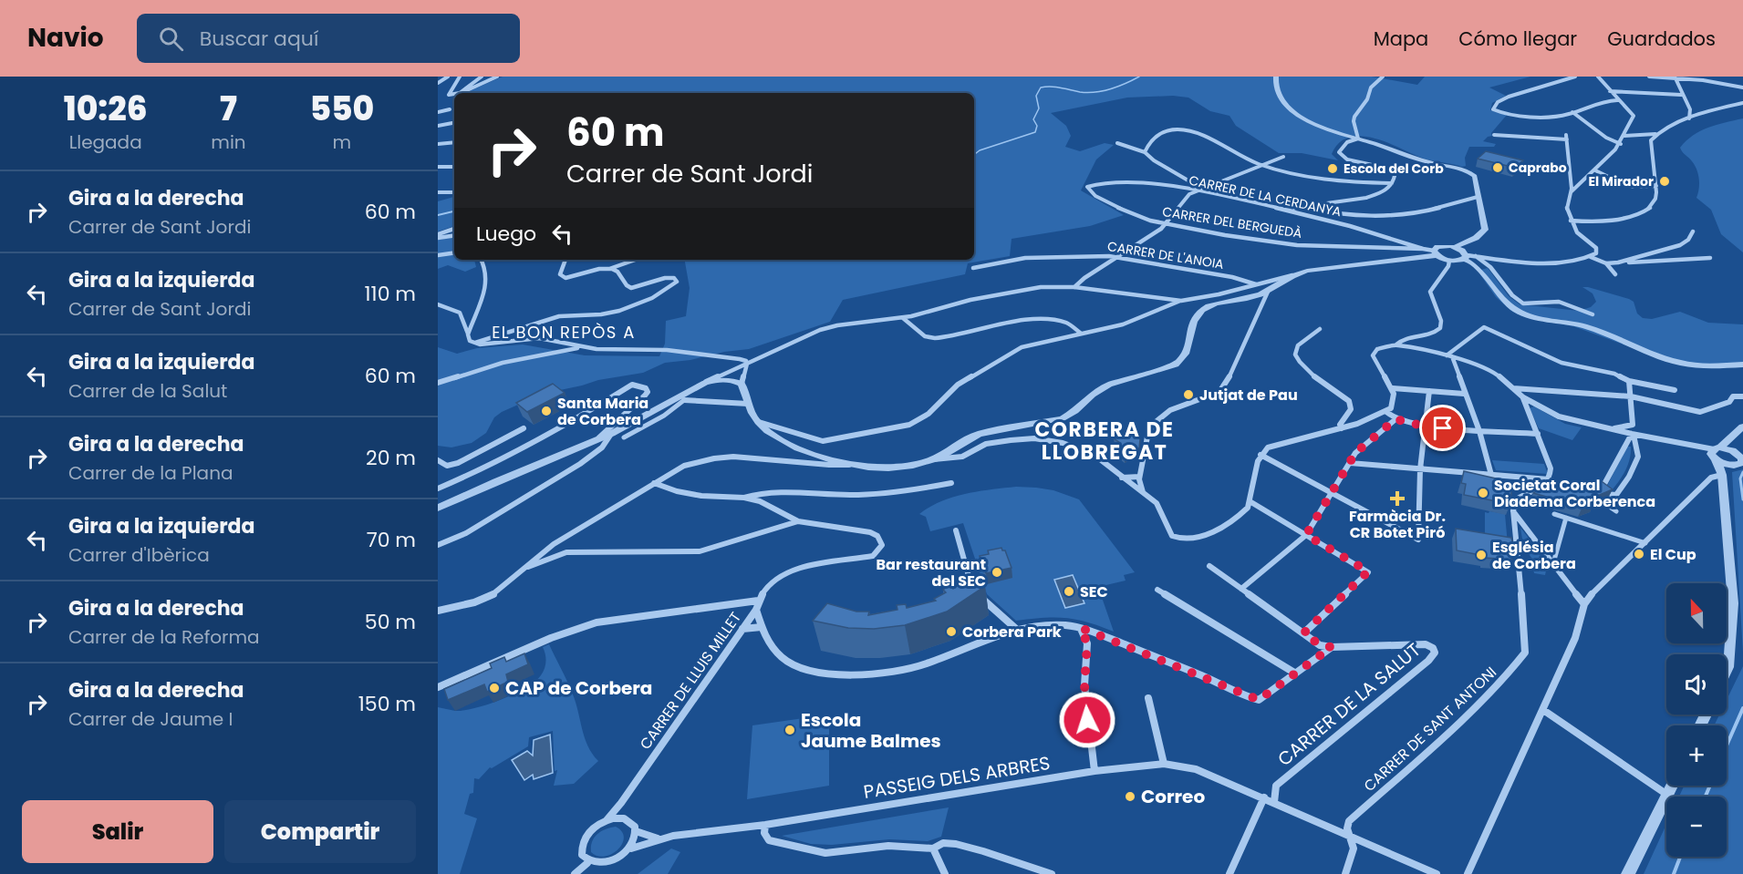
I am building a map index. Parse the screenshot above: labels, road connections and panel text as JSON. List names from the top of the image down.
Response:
{
  "streets": {
    "street": [
      "CARRER DE LA CERDANYA",
      "CARRER DEL BERGUEDÀ",
      "CARRER DE L'ANOIA",
      "CARRER DE LLUIS MILLET",
      "CARRER DE LA SALUT",
      "CARRER DE SANT ANTONI",
      "PASSEIG DELS ARBRES"
    ]
  },
  "crossings": [
    ["CARRER DE LA CERDANYA", "CARRER DEL BERGUEDÀ"],
    ["CARRER DE LLUIS MILLET", "PASSEIG DELS ARBRES"],
    ["CARRER DE LA SALUT", "PASSEIG DELS ARBRES"],
    ["CARRER DE SANT ANTONI", "PASSEIG DELS ARBRES"]
  ],
  "districts": ["EL BON REPÒS A", "CORBERA DE LLOBREGAT"],
  "places": {
    "other": [
      "Caprabo",
      "Escola del Corb",
      "El Mirador",
      "Jutjat de Pau",
      "Santa Maria de Corbera",
      "Societat Coral Diadema Corberenca",
      "El Cup",
      "Església de Corbera",
      "Bar restaurant del SEC",
      "SEC",
      "Corbera Park",
      "CAP de Corbera",
      "Escola Jaume Balmes",
      "Correo"
    ],
    "health": ["Farmàcia Dr. CR Botet Piró"]
  },
  "north": "top",
  "page": {
    "header": "Navio",
    "search": "Buscar aquí",
    "nav": ["Mapa", "Cómo llegar", "Guardados"],
    "eta": [
      "10:26",
      "Llegada",
      "7",
      "min",
      "550",
      "m"
    ],
    "turn": ["60 m", "Carrer de Sant Jordi"],
    "list": [
      {
        "name": "Gira a la derecha",
        "note": "Carrer de Sant Jordi",
        "value": "60 m"
      },
      {
        "name": "Gira a la izquierda",
        "note": "Carrer de Sant Jordi",
        "value": "110 m"
      },
      {
        "name": "Gira a la izquierda",
        "note": "Carrer de la Salut",
        "value": "60 m"
      },
      {
        "name": "Gira a la derecha",
        "note": "Carrer de la Plana",
        "value": "20 m"
      },
      {
        "name": "Gira a la izquierda",
        "note": "Carrer d'Ibèrica",
        "value": "70 m"
      },
      {
        "name": "Gira a la derecha",
        "note": "Carrer de la Reforma",
        "value": "50 m"
      },
      {
        "name": "Gira a la derecha",
        "note": "Carrer de Jaume I",
        "value": "150 m"
      }
    ],
    "then": "Luego",
    "map_buttons": ["+", "−"],
    "buttons": ["Salir", "Compartir"]
  }
}
